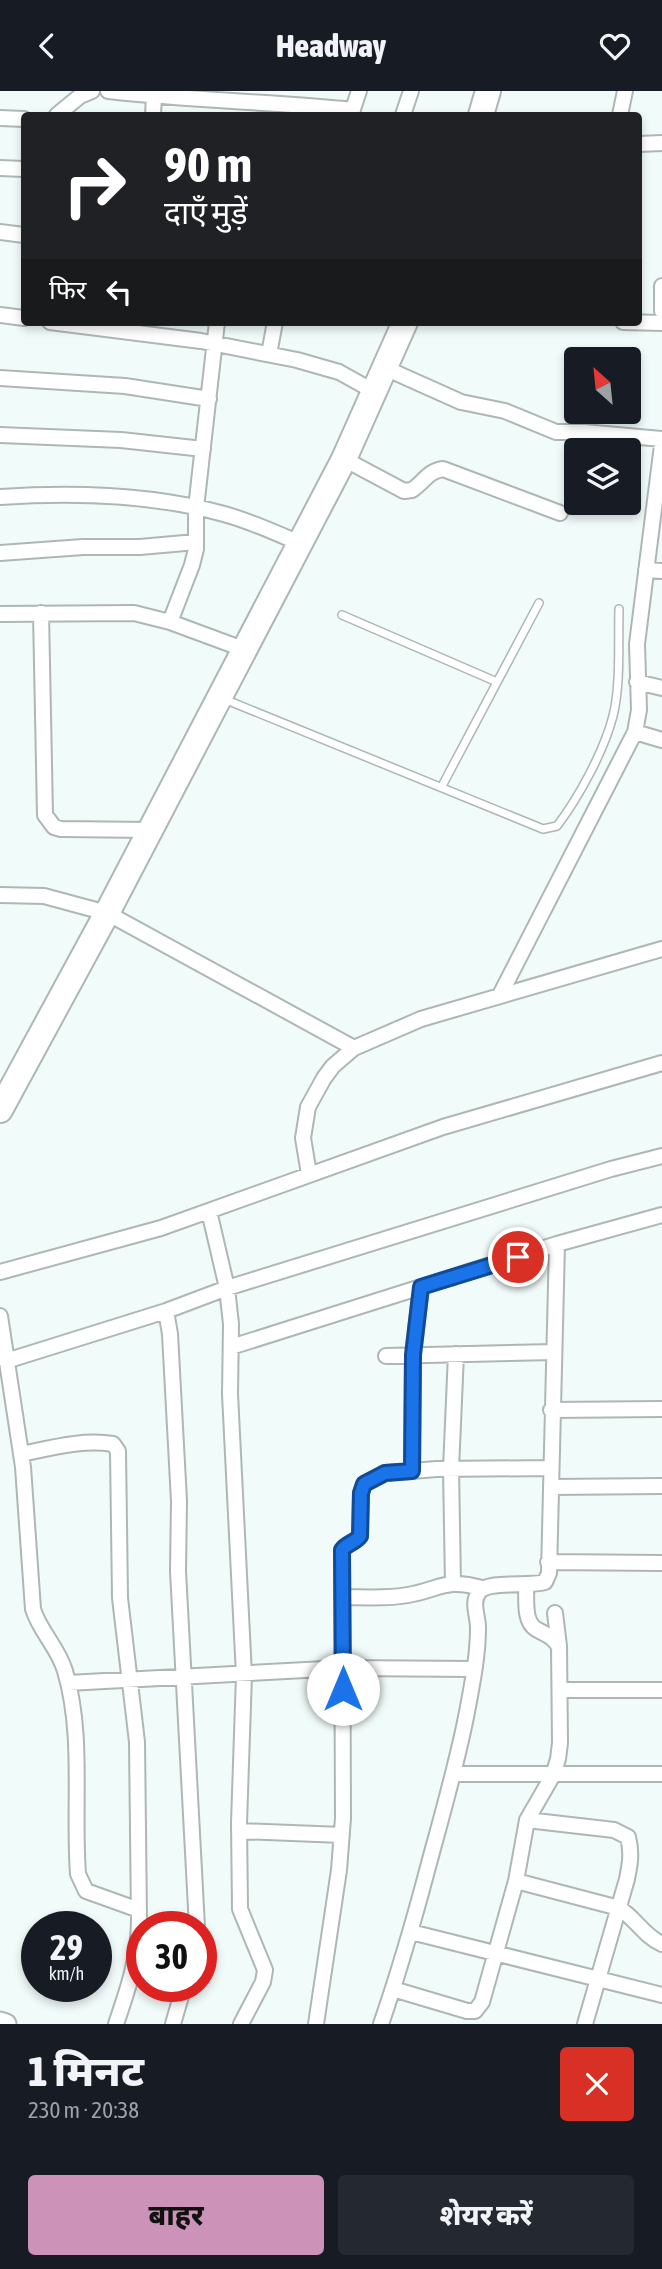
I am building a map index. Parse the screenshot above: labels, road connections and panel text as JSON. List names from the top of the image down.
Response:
{
  "north": "top left",
  "page": {
    "header": "Headway",
    "turn": ["90 m", "दाएँ मुड़ें"],
    "then": "फिर",
    "speed": "29 km/h",
    "limit": "30",
    "heading": ["1 मिनट", "230 m · 20:38"],
    "buttons": ["बाहर", "शेयर करें"]
  }
}
